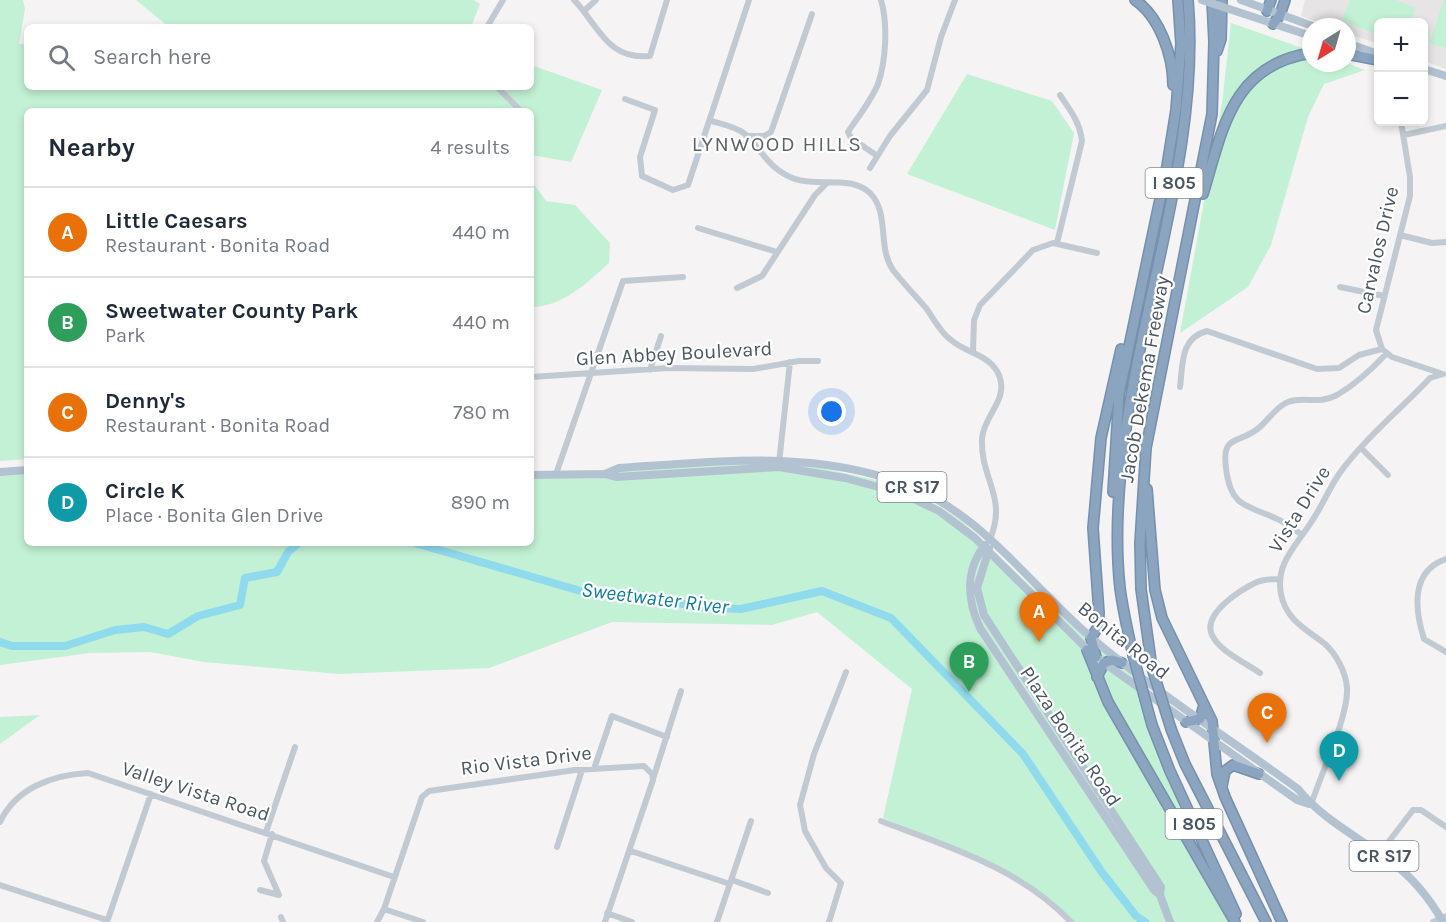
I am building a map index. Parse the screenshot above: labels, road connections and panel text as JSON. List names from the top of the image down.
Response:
{
  "streets": {
    "highway": ["I 805", "Jacob Dekema Freeway"],
    "main road": ["CR S17", "Bonita Road", "Plaza Bonita Road"],
    "street": [
      "Carvalos Drive",
      "Glen Abbey Boulevard",
      "Vista Drive",
      "Rio Vista Drive",
      "Valley Vista Road"
    ]
  },
  "crossings": [
    ["Bonita Road", "Plaza Bonita Road"],
    ["Rio Vista Drive", "Valley Vista Road"]
  ],
  "districts": ["LYNWOOD HILLS"],
  "water": ["Sweetwater River"],
  "north": "bottom left",
  "page": {
    "map_buttons": ["+", "−"],
    "search": "Search here",
    "heading": ["Nearby", "4 results"],
    "list": [
      {
        "mark": "A",
        "name": "Little Caesars",
        "note": "Restaurant · Bonita Road",
        "value": "440 m"
      },
      {
        "mark": "B",
        "name": "Sweetwater County Park",
        "note": "Park",
        "value": "440 m"
      },
      {
        "mark": "C",
        "name": "Denny's",
        "note": "Restaurant · Bonita Road",
        "value": "780 m"
      },
      {
        "mark": "D",
        "name": "Circle K",
        "note": "Place · Bonita Glen Drive",
        "value": "890 m"
      }
    ],
    "pins": [
      "A",
      "B",
      "C",
      "D"
    ]
  }
}
